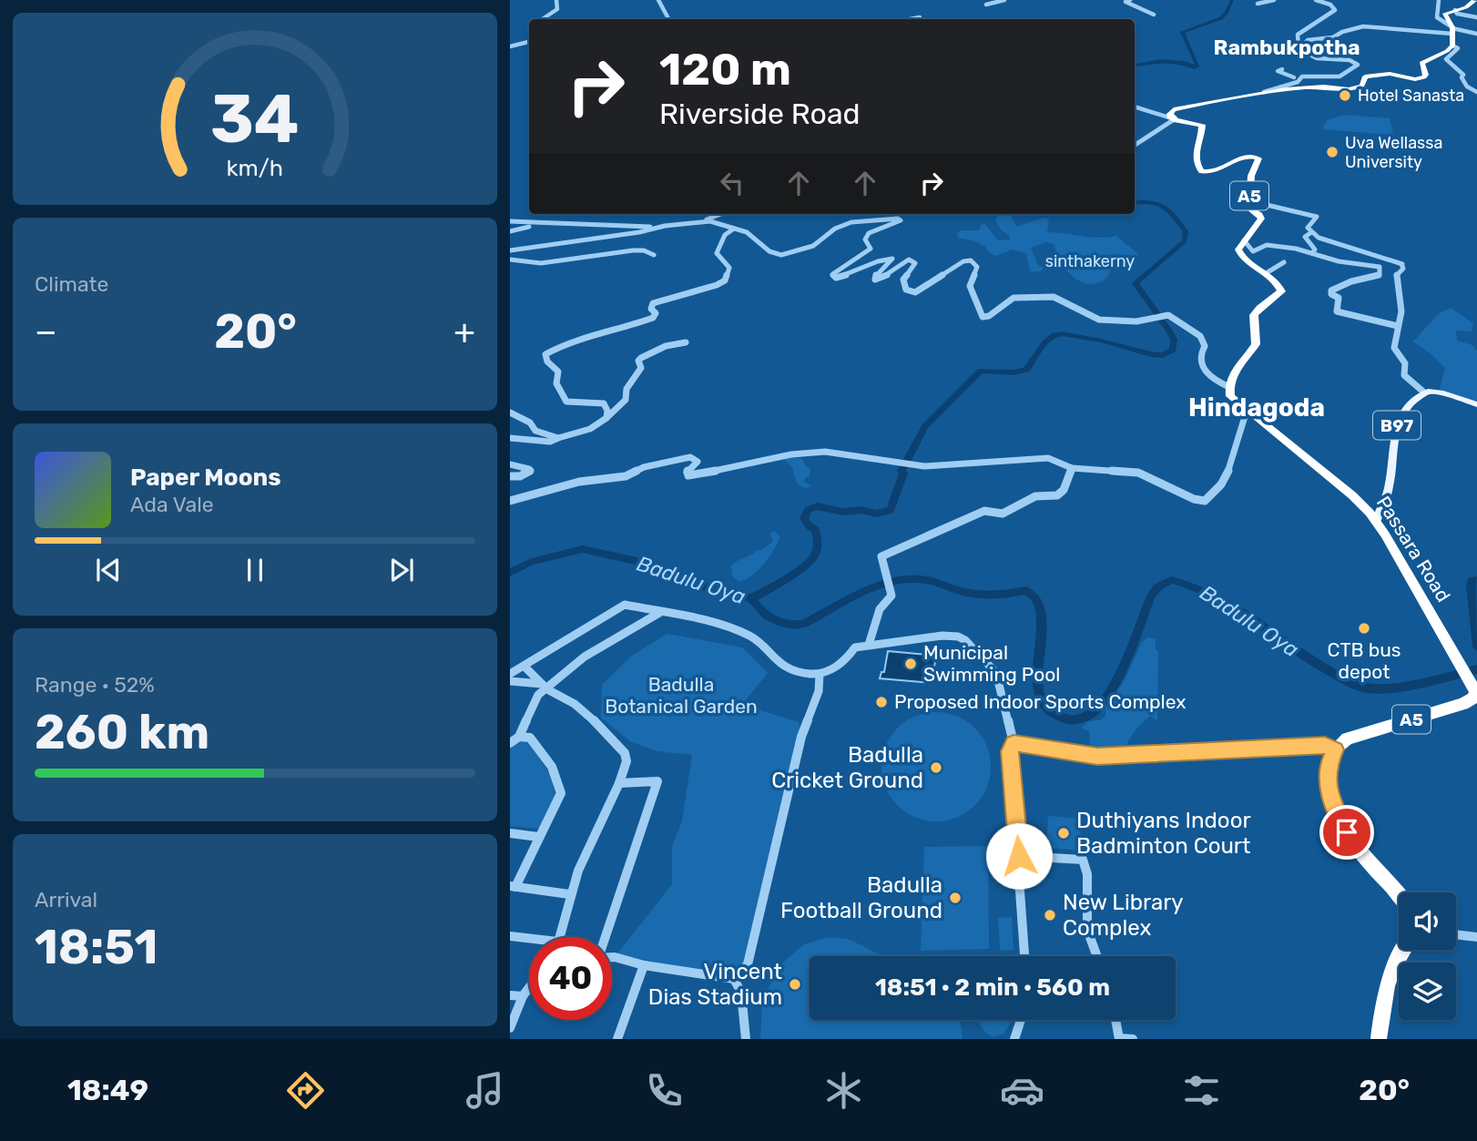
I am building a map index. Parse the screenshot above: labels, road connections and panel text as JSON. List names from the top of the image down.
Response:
{
  "streets": {
    "highway": ["A5", "Passara Road"],
    "main road": ["B97"]
  },
  "crossings": [
    ["B97", "Passara Road"]
  ],
  "districts": ["Rambukpotha", "Hindagoda"],
  "water": ["Badulu Oya"],
  "parks": ["sinthakerny", "Badulla Botanical Garden"],
  "places": [
    "Hotel Sanasta",
    "Uva Wellassa University",
    "CTB bus depot",
    "Municipal Swimming Pool",
    "Proposed Indoor Sports Complex",
    "Badulla Cricket Ground",
    "Duthiyans Indoor Badminton Court",
    "Badulla Football Ground",
    "New Library Complex",
    "Vincent Dias Stadium"
  ],
  "page": {
    "turn": ["120 m", "Riverside Road"],
    "tile": [
      "Climate",
      ["Range · 52%", "260 km"],
      ["Arrival", "18:51"]
    ],
    "heat": ["−", "20°", "+"],
    "song": ["Paper Moons", "Ada Vale"],
    "limit": "40",
    "trip": "18:51 · 2 min · 560 m",
    "tabs": ["18:49", "20°"],
    "gauge": ["34", "km/h"]
  }
}
